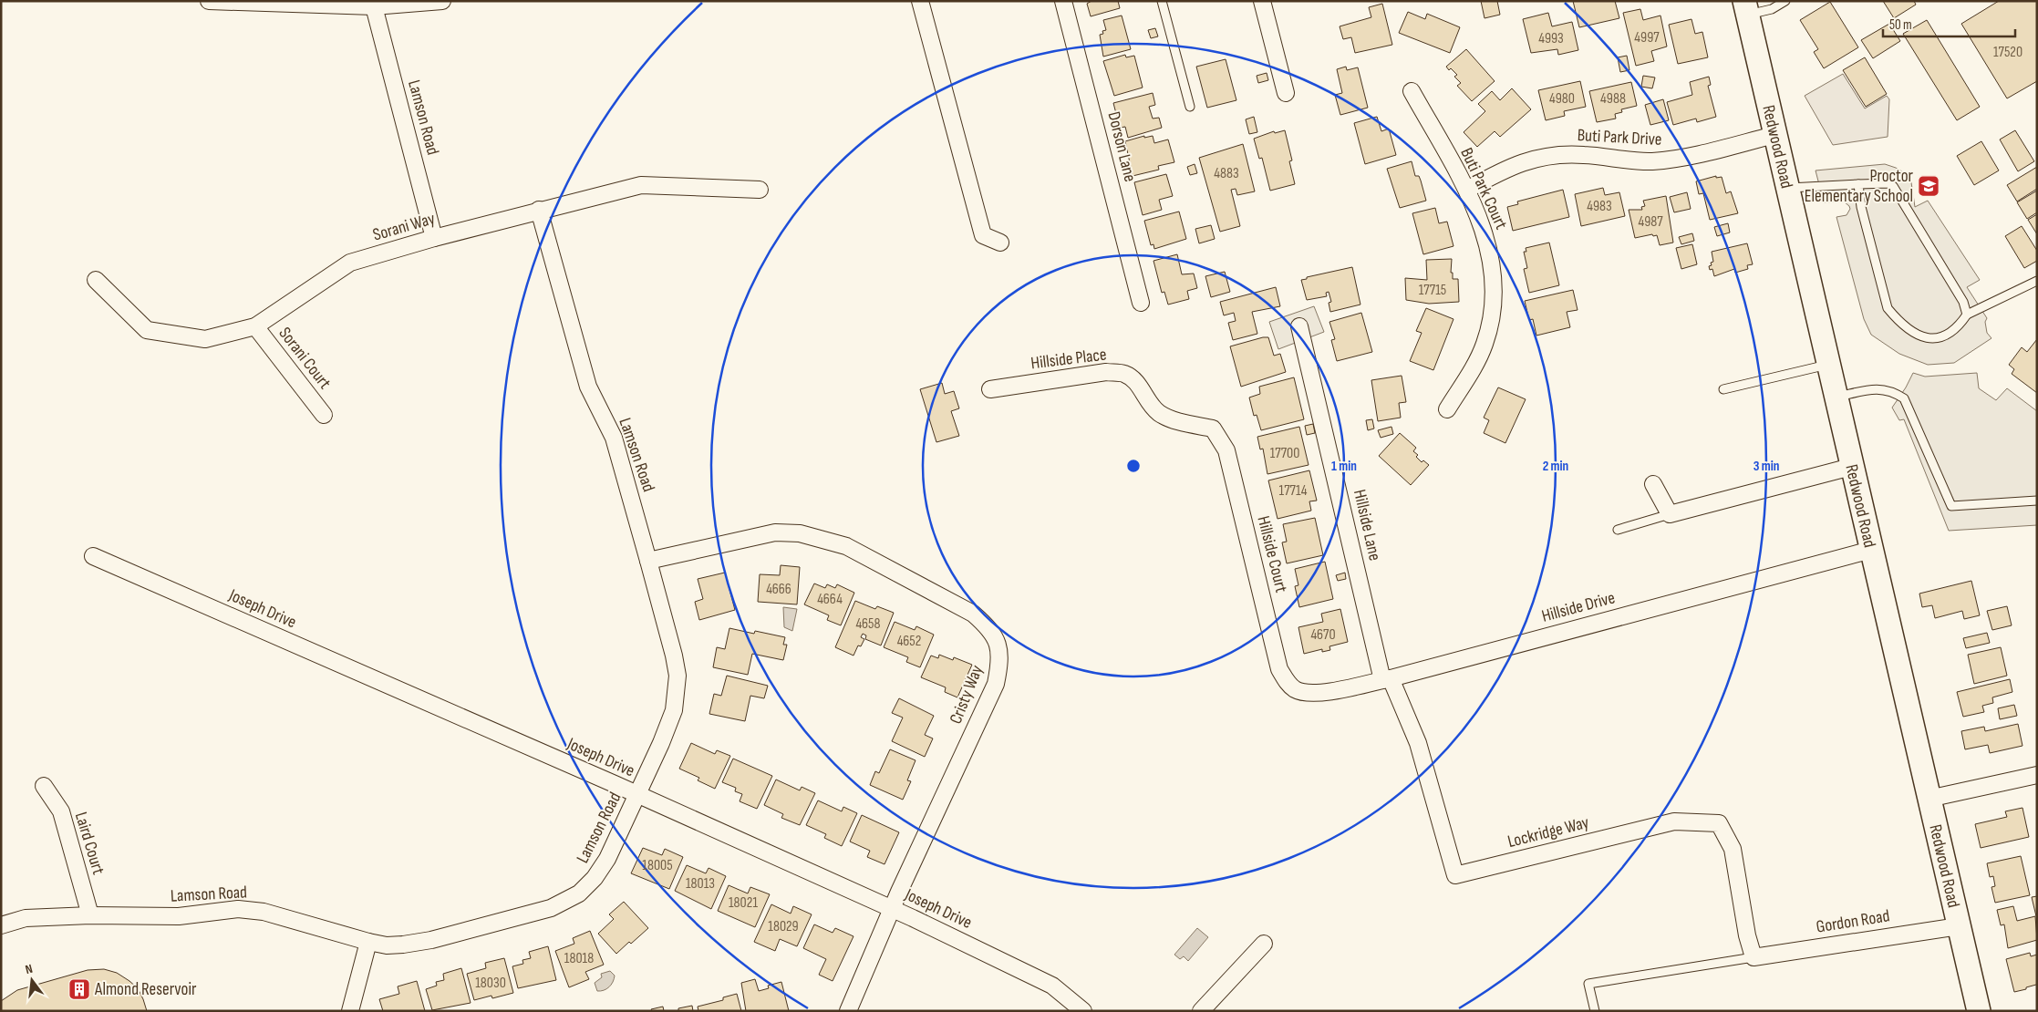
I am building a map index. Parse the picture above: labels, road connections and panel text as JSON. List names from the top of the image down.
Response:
{
  "streets": {
    "main road": ["Redwood Road"],
    "street": [
      "Lamson Road",
      "Buti Park Drive",
      "Dorson Lane",
      "Buti Park Court",
      "Sorani Way",
      "Sorani Court",
      "Hillside Place",
      "Hillside Lane",
      "Hillside Court",
      "Hillside Drive",
      "Joseph Drive",
      "Cristy Way",
      "Lockridge Way",
      "Laird Court",
      "Gordon Road"
    ]
  },
  "crossings": [
    ["Lamson Road", "Sorani Way"],
    ["Lamson Road", "Joseph Drive"],
    ["Lamson Road", "Cristy Way"],
    ["Lamson Road", "Laird Court"],
    ["Buti Park Drive", "Redwood Road"],
    ["Buti Park Drive", "Buti Park Court"],
    ["Redwood Road", "Hillside Drive"],
    ["Redwood Road", "Gordon Road"],
    ["Sorani Way", "Sorani Court"],
    ["Hillside Place", "Hillside Court"],
    ["Hillside Lane", "Hillside Drive"],
    ["Hillside Lane", "Lockridge Way"],
    ["Hillside Court", "Hillside Drive"],
    ["Hillside Drive", "Lockridge Way"],
    ["Joseph Drive", "Cristy Way"],
    ["Lockridge Way", "Gordon Road"]
  ],
  "places": {
    "school or university": ["Proctor Elementary School"],
    "building": ["Almond Reservoir"]
  },
  "house_numbers": [
    "4997",
    "4993",
    "17520",
    "4980",
    "4988",
    "4883",
    "4983",
    "4987",
    "17715",
    "17700",
    "17714",
    "4666",
    "4664",
    "4658",
    "4670",
    "4652",
    "18005",
    "18013",
    "18021",
    "18029",
    "18018",
    "18030"
  ],
  "scale_bar": "50 m",
  "north": "top",
  "rings": ["1 min", "2 min", "3 min"]
}
